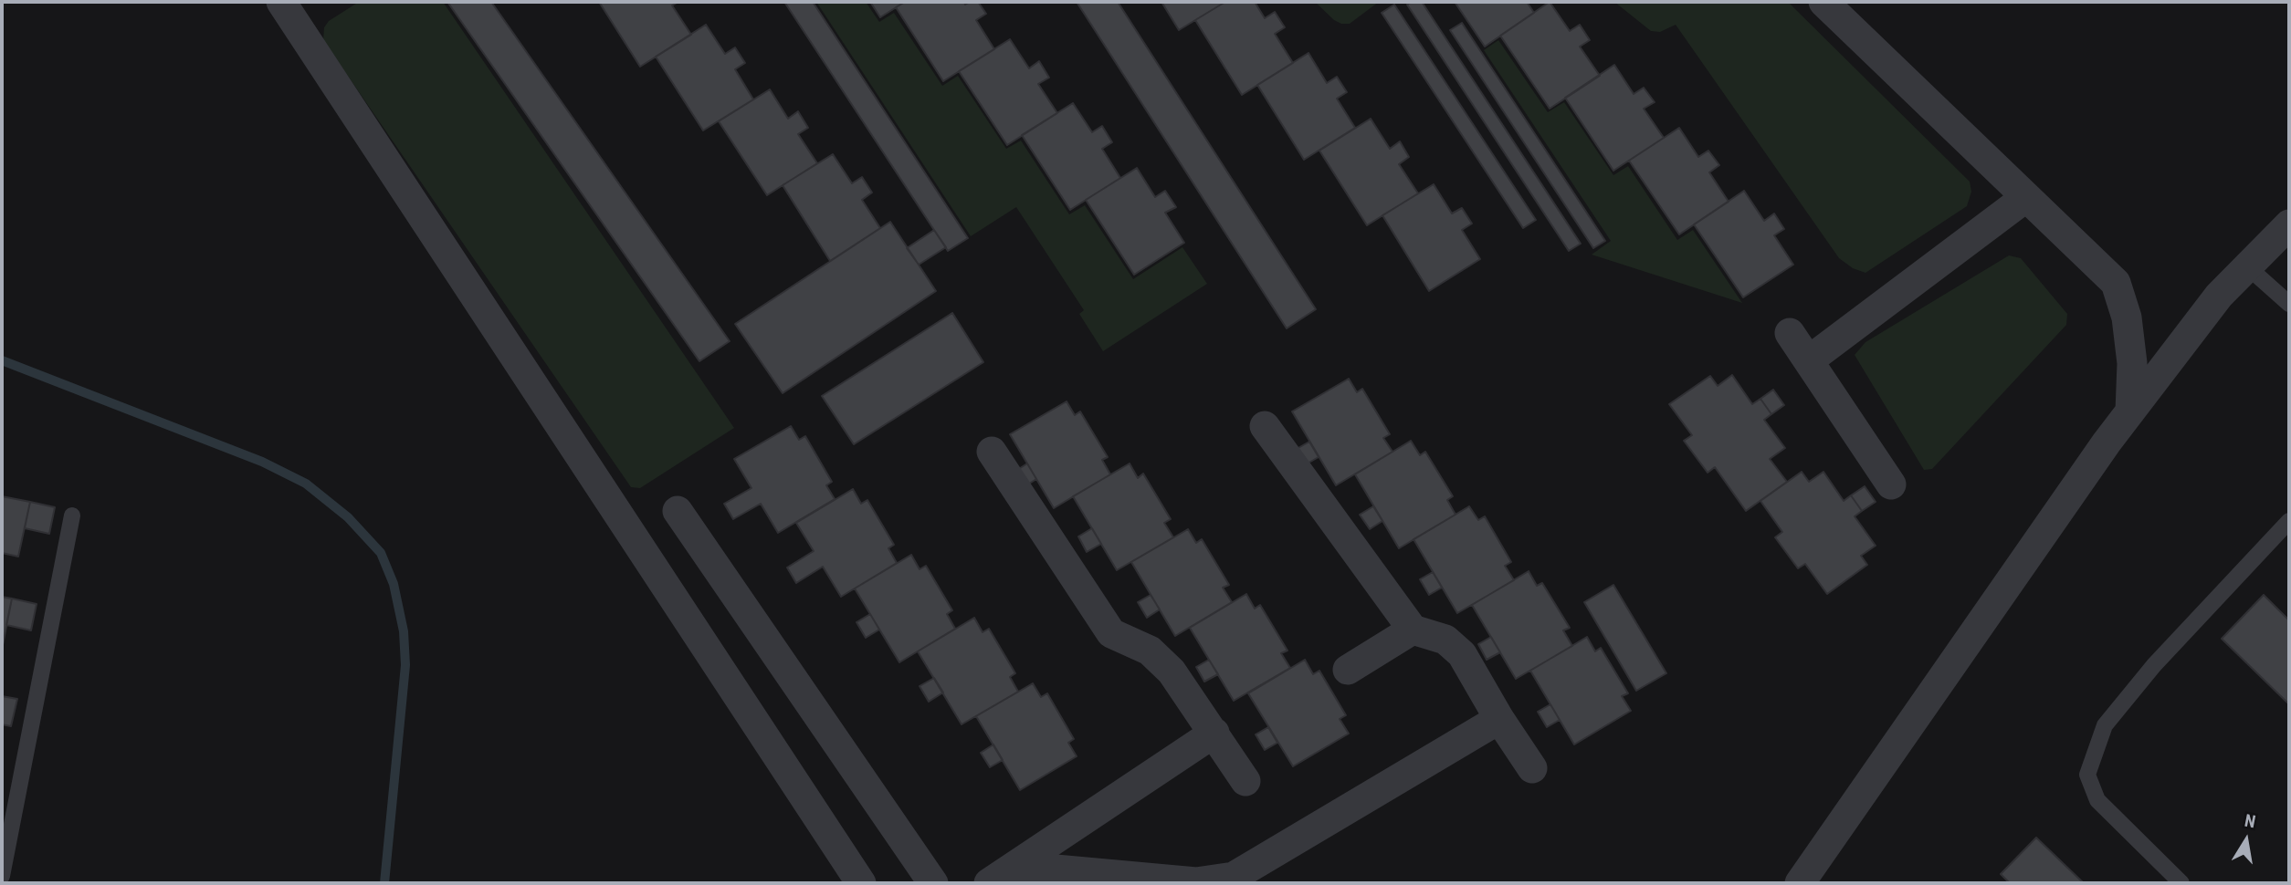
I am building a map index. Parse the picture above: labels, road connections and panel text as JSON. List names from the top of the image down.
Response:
{
  "north": "top"
}
